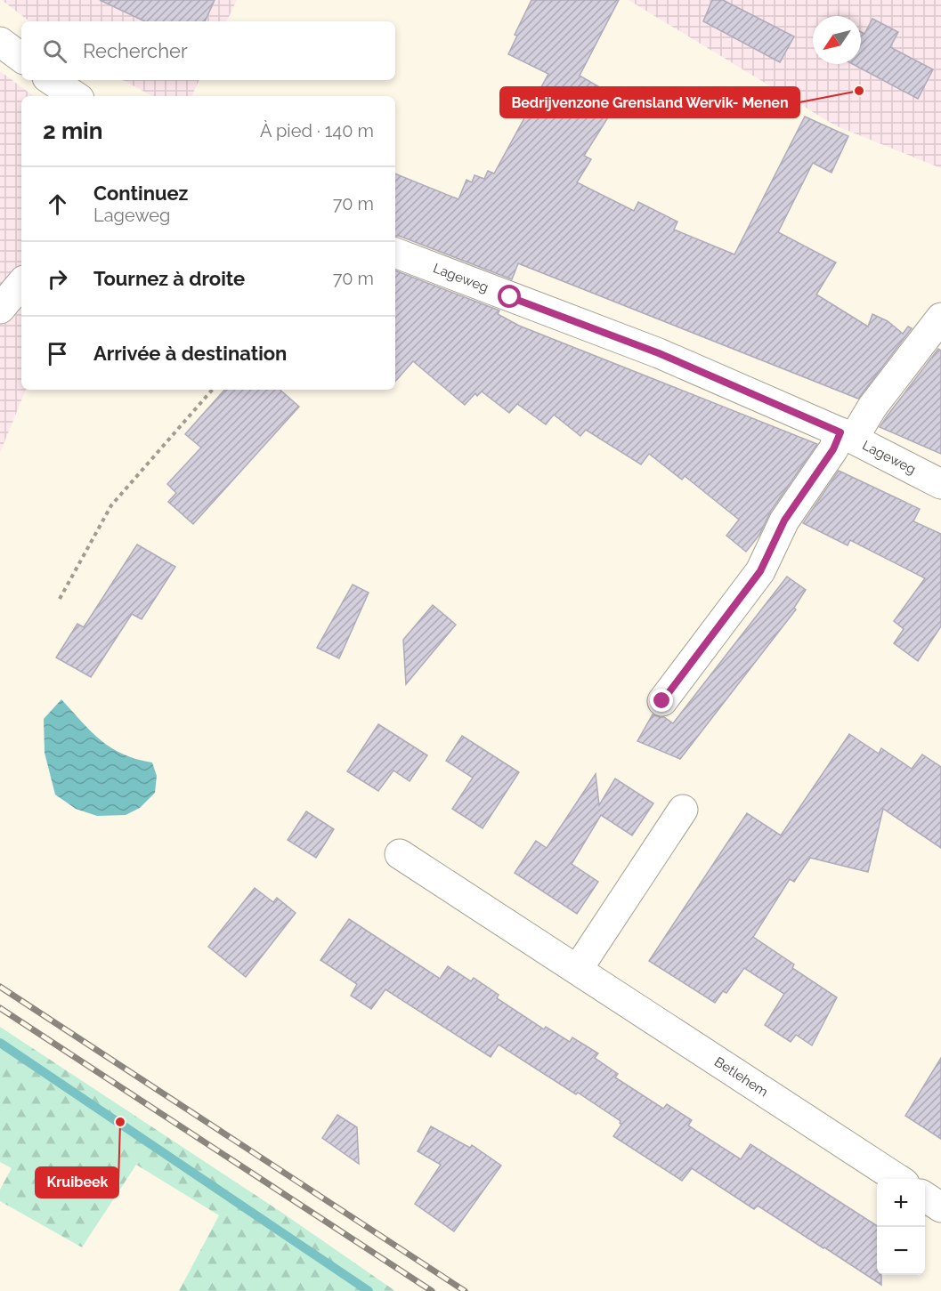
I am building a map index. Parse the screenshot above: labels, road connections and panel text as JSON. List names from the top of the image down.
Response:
{
  "streets": {
    "street": ["Lageweg", "Betlehem"]
  },
  "places": ["Bedrijvenzone Grensland Wervik- Menen", "Kruibeek"],
  "north": "bottom left",
  "page": {
    "search": "Rechercher",
    "heading": ["2 min", "À pied · 140 m"],
    "list": [
      ["Continuez", "Lageweg", "70 m"],
      ["Tournez à droite", "70 m"],
      "Arrivée à destination"
    ],
    "map_buttons": ["+", "−"]
  }
}
